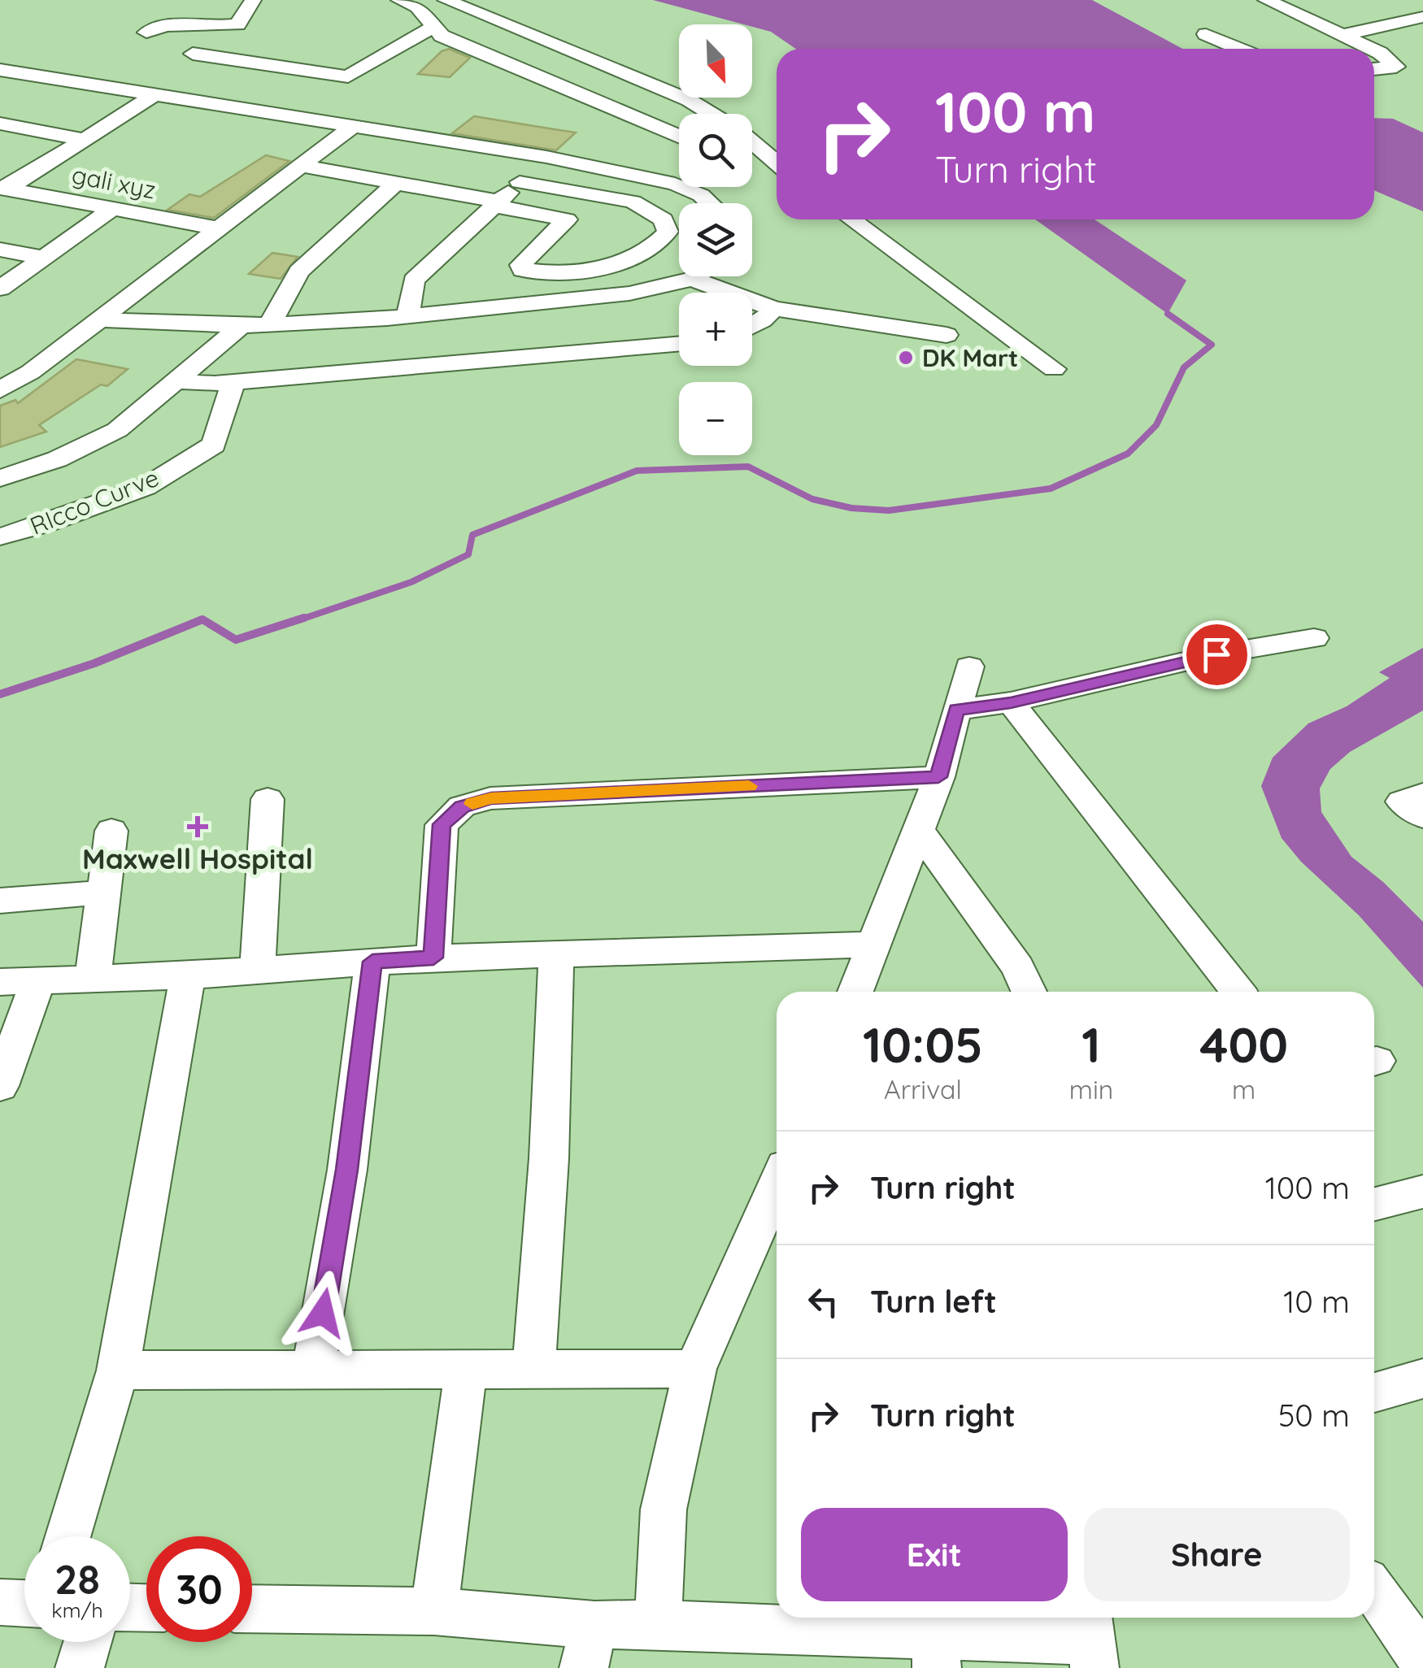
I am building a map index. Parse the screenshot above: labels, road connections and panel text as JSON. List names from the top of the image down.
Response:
{
  "streets": {
    "street": ["gali xyz", "RIcco Curve"]
  },
  "places": {
    "other": ["DK Mart"],
    "health": ["Maxwell Hospital"]
  },
  "north": "bottom right",
  "page": {
    "map_buttons": ["+", "−"],
    "turn": ["100 m", "Turn right"],
    "eta": [
      "10:05",
      "Arrival",
      "1",
      "min",
      "400",
      "m"
    ],
    "list": [
      {
        "name": "Turn right",
        "value": "100 m"
      },
      {
        "name": "Turn left",
        "value": "10 m"
      },
      {
        "name": "Turn right",
        "value": "50 m"
      }
    ],
    "buttons": ["Exit", "Share"],
    "speed": "28 km/h",
    "limit": "30"
  }
}
